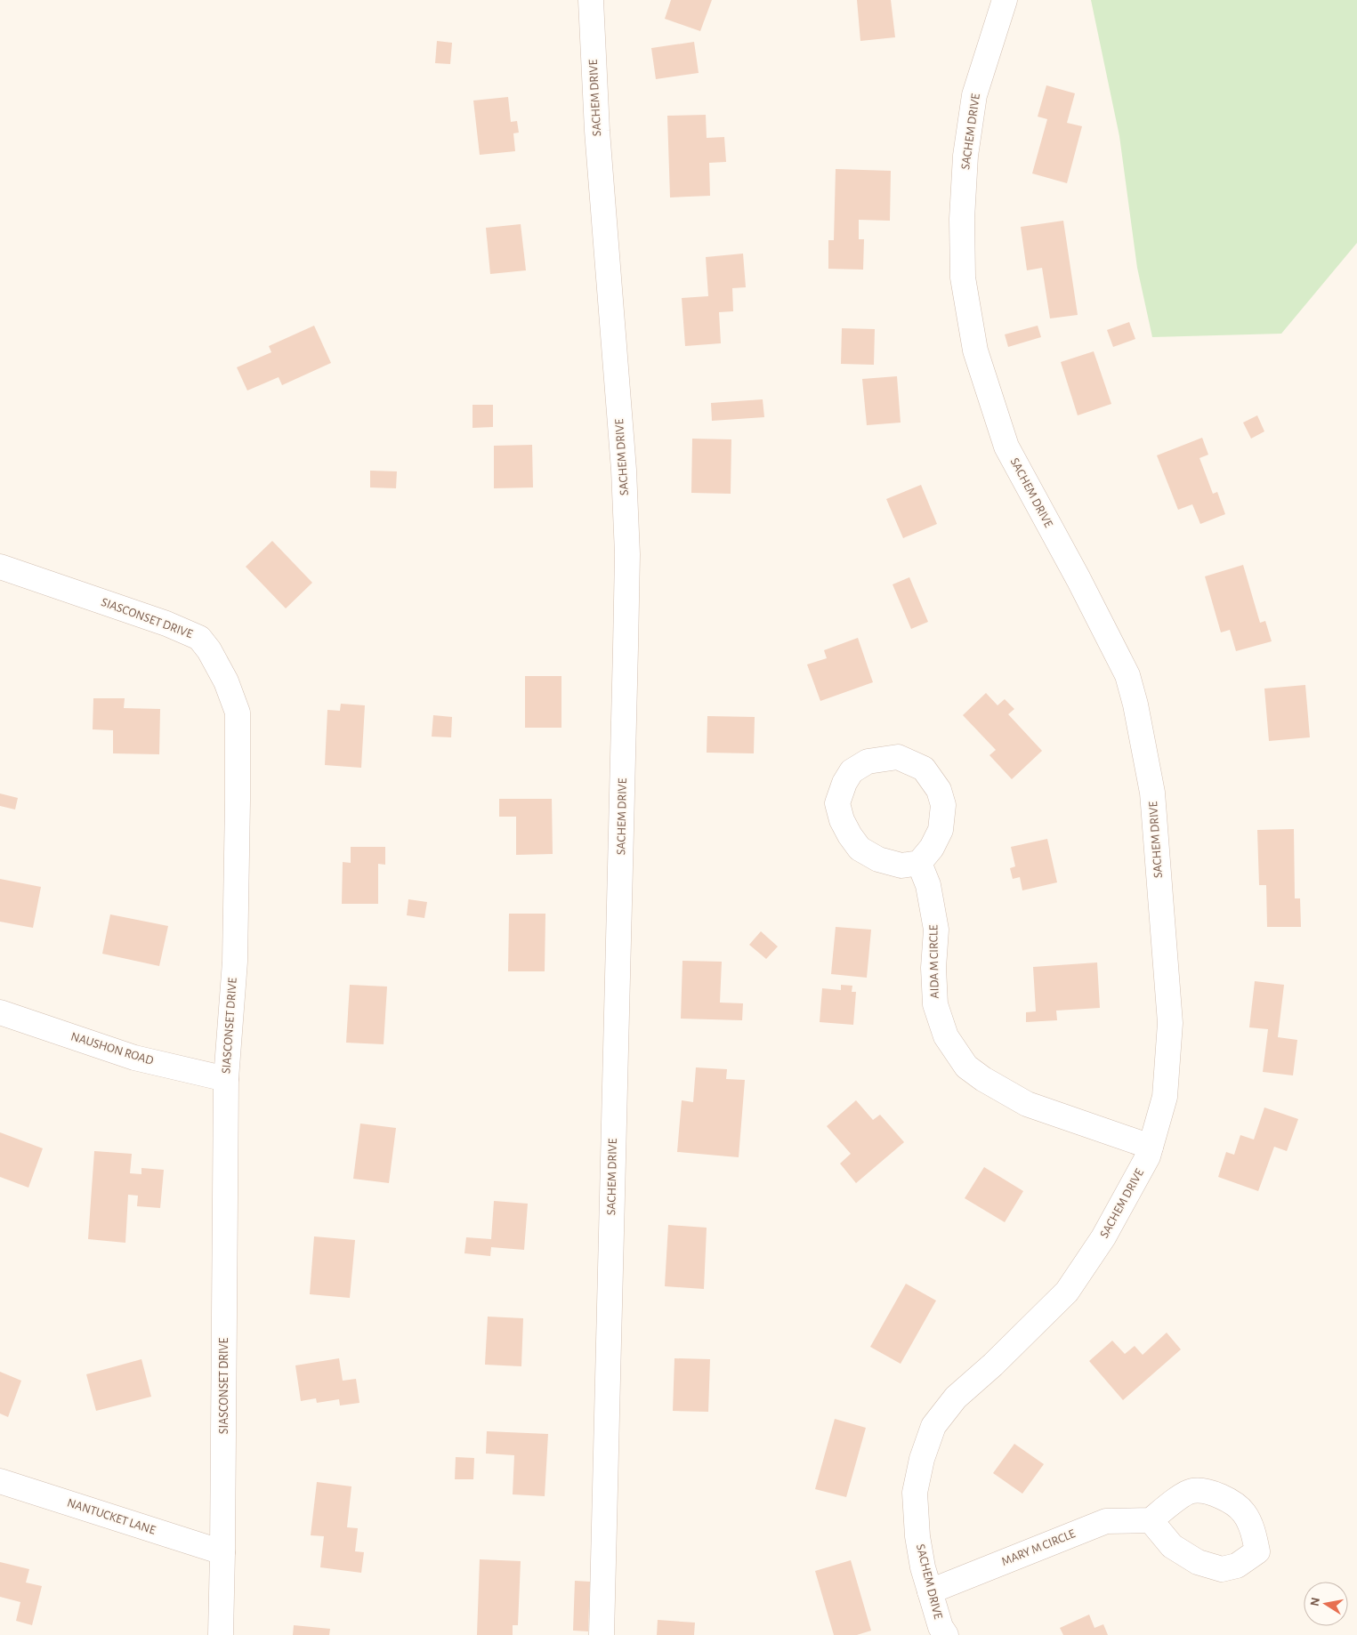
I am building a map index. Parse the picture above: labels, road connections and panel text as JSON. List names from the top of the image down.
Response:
{
  "streets": {
    "street": [
      "SACHEM DRIVE",
      "SIASCONSET DRIVE",
      "AIDA M CIRCLE",
      "NAUSHON ROAD",
      "NANTUCKET LANE",
      "MARY M CIRCLE"
    ]
  },
  "crossings": [
    ["SACHEM DRIVE", "AIDA M CIRCLE"],
    ["SACHEM DRIVE", "MARY M CIRCLE"],
    ["SIASCONSET DRIVE", "NAUSHON ROAD"],
    ["SIASCONSET DRIVE", "NANTUCKET LANE"]
  ],
  "north": "left"
}
